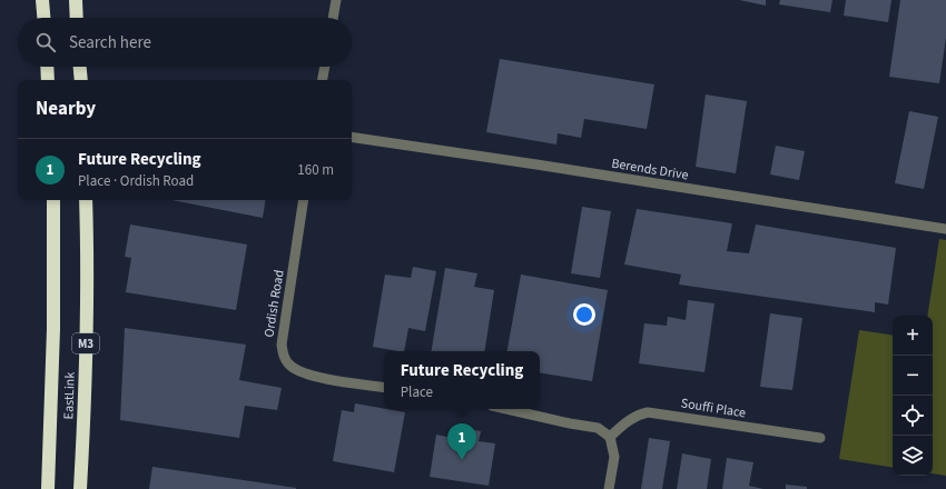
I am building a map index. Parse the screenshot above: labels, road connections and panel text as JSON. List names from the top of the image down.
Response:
{
  "streets": {
    "highway": ["M3", "EastLink"],
    "street": ["Berends Drive", "Ordish Road", "Souffi Place"]
  },
  "page": {
    "search": "Search here",
    "heading": "Nearby",
    "list": [
      {
        "mark": "1",
        "name": "Future Recycling",
        "note": "Place · Ordish Road",
        "value": "160 m"
      }
    ],
    "map_buttons": ["+", "−"],
    "popup": ["Future Recycling", "Place"],
    "pins": "1"
  }
}
